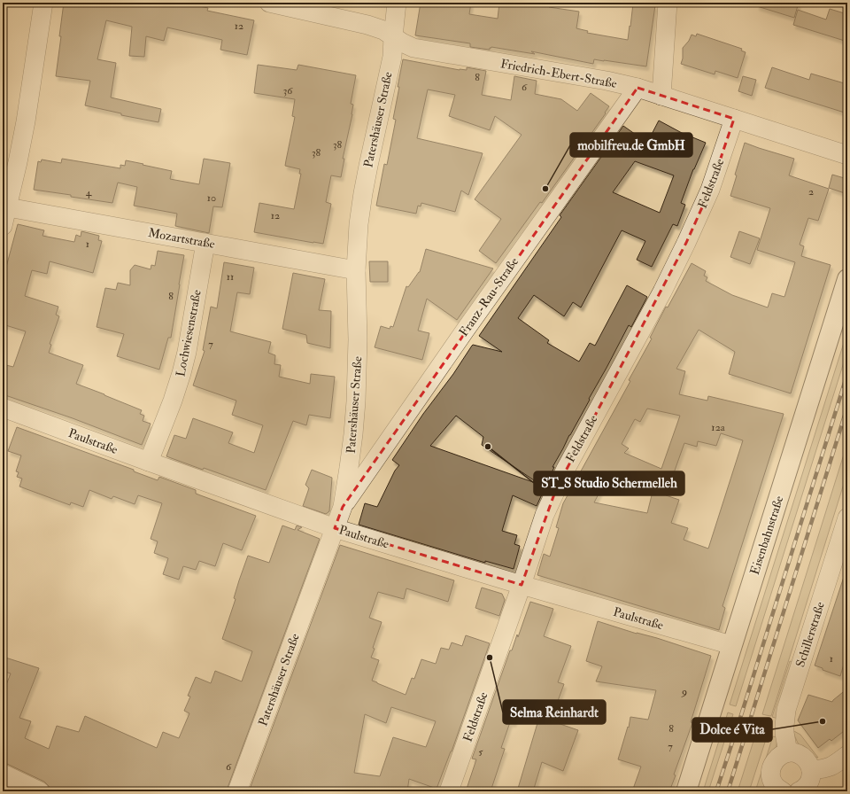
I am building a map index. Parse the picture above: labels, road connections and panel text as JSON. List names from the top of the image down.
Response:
{
  "streets": {
    "street": [
      "Friedrich-Ebert-Straße",
      "Patershäuser Straße",
      "Feldstraße",
      "Mozartstraße",
      "Franz-Rau-Straße",
      "Lochwiesenstraße",
      "Paulstraße",
      "Eisenbahnstraße",
      "Schillerstraße"
    ]
  },
  "crossings": [
    ["Friedrich-Ebert-Straße", "Patershäuser Straße"],
    ["Friedrich-Ebert-Straße", "Feldstraße"],
    ["Friedrich-Ebert-Straße", "Franz-Rau-Straße"],
    ["Patershäuser Straße", "Mozartstraße"],
    ["Patershäuser Straße", "Franz-Rau-Straße"],
    ["Patershäuser Straße", "Paulstraße"],
    ["Feldstraße", "Paulstraße"],
    ["Mozartstraße", "Lochwiesenstraße"],
    ["Lochwiesenstraße", "Paulstraße"],
    ["Paulstraße", "Eisenbahnstraße"]
  ],
  "places": [
    "mobilfreu.de GmbH",
    "ST_S Studio Schermelleh",
    "Selma Reinhardt",
    "Dolce é Vita"
  ],
  "house_numbers": [
    "12",
    "8",
    "6",
    "36",
    "38",
    "38",
    "2",
    "4",
    "10",
    "12",
    "1",
    "11",
    "8",
    "7",
    "12a",
    "1",
    "9",
    "8",
    "7",
    "5",
    "6"
  ]
}
